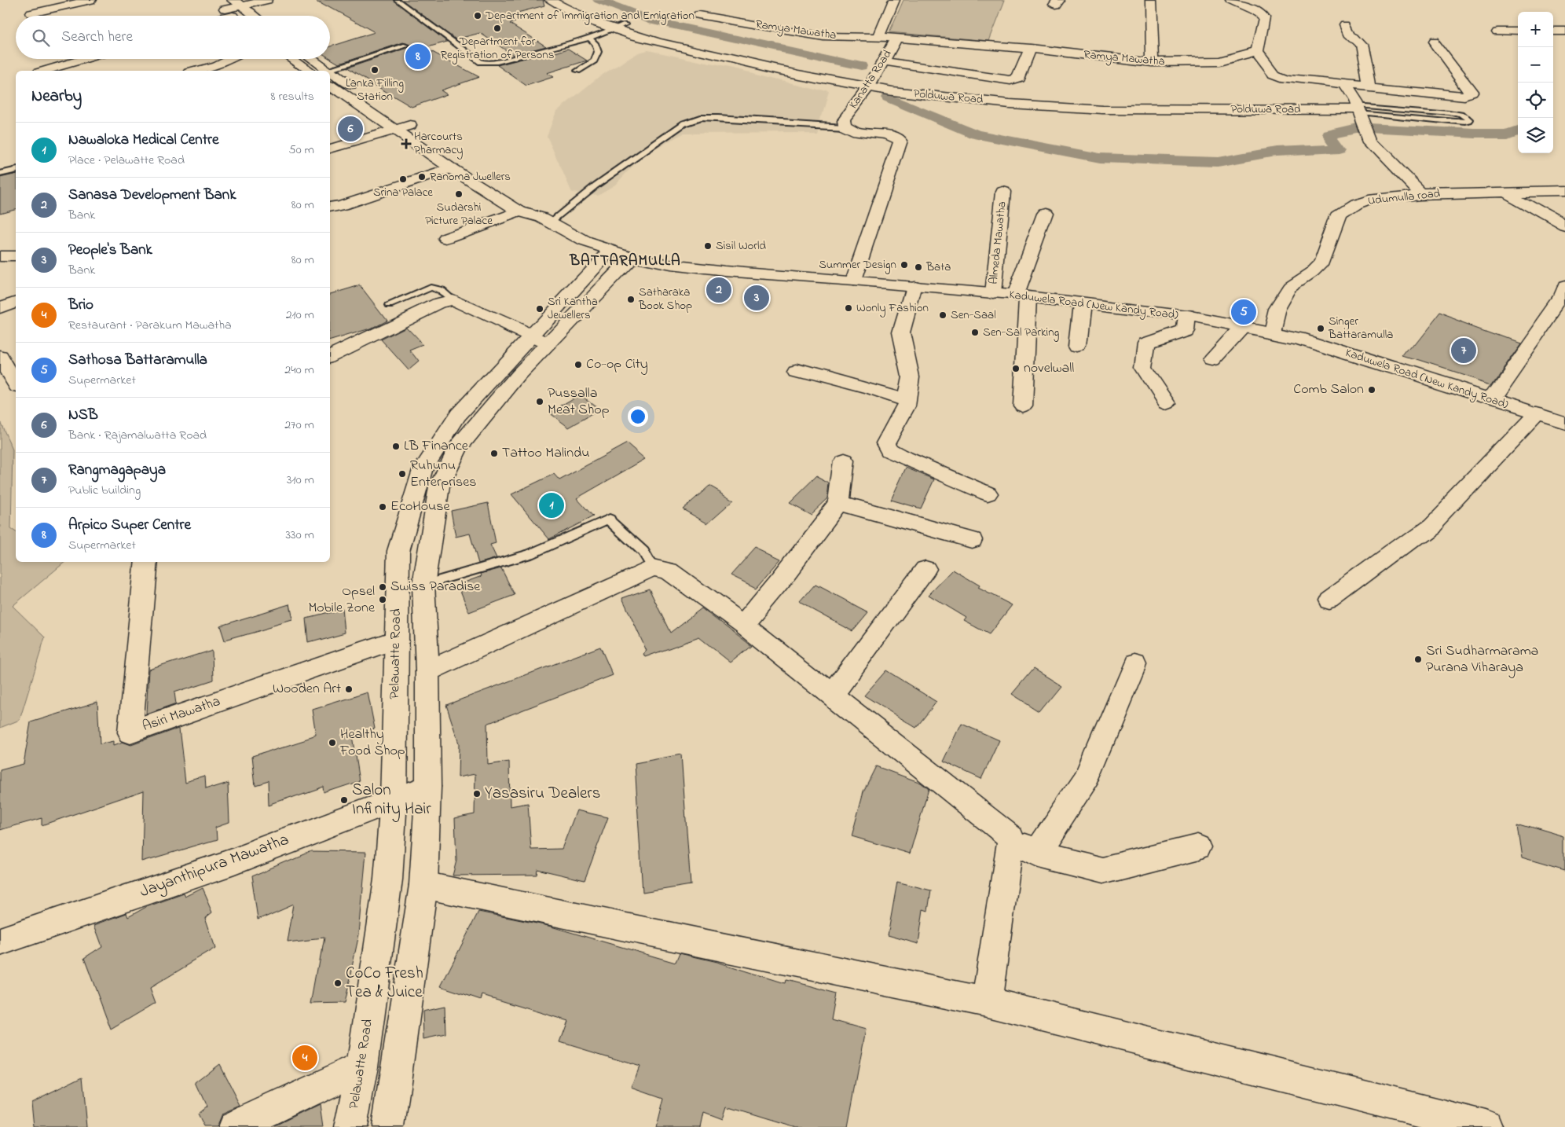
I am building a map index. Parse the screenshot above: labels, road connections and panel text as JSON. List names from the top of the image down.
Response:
{
  "streets": {
    "street": [
      "Ramya Mawatha",
      "Kanatta Road",
      "Polduwa Road",
      "Udumulla road",
      "Almeda Mawatha",
      "Kaduwela Road (New Kandy Road)",
      "Pelawatte Road",
      "Asiri Mawatha",
      "Jayanthipura Mawatha"
    ]
  },
  "crossings": [
    ["Ramya Mawatha", "Kanatta Road"],
    ["Kanatta Road", "Polduwa Road"],
    ["Udumulla road", "Kaduwela Road (New Kandy Road)"],
    ["Almeda Mawatha", "Kaduwela Road (New Kandy Road)"],
    ["Kaduwela Road (New Kandy Road)", "Pelawatte Road"],
    ["Pelawatte Road", "Asiri Mawatha"],
    ["Pelawatte Road", "Jayanthipura Mawatha"]
  ],
  "districts": ["BATTARAMULLA"],
  "places": {
    "other": [
      "Department of Immigration and Emigration",
      "Department for Registration of Persons",
      "Lanka Filling Station",
      "Ranoma Jwellers",
      "Srina Palace",
      "Sudarshi Picture Palace",
      "Sisil World",
      "Summer Design",
      "Bata",
      "Satharaka Book Shop",
      "Wonly Fashion",
      "Sri Kantha Jewellers",
      "Sen-Saal",
      "Singer Battaramulla",
      "Sen-Sal Parking",
      "Co-op City",
      "novelwall",
      "Comb Salon",
      "Pussalla Meat Shop",
      "LB Finance",
      "Tattoo Malindu",
      "Ruhunu Enterprises",
      "EcoHouse",
      "Swiss Paradise",
      "Opsel Mobile Zone",
      "Sri Sudharmarama Purana Viharaya",
      "Wooden Art",
      "Healthy Food Shop",
      "Yasasiru Dealers",
      "Salon Infinity Hair",
      "CoCo Fresh Tea & Juice"
    ],
    "health": ["Harcourts Pharmacy"]
  },
  "page": {
    "map_buttons": ["+", "−"],
    "search": "Search here",
    "pins": [
      "8",
      "6",
      "2",
      "3",
      "5",
      "7",
      "1",
      "4"
    ],
    "heading": ["Nearby", "8 results"],
    "list": [
      {
        "mark": "1",
        "name": "Nawaloka Medical Centre",
        "note": "Place · Pelawatte Road",
        "value": "50 m"
      },
      {
        "mark": "2",
        "name": "Sanasa Development Bank",
        "note": "Bank",
        "value": "80 m"
      },
      {
        "mark": "3",
        "name": "People's Bank",
        "note": "Bank",
        "value": "80 m"
      },
      {
        "mark": "4",
        "name": "Brio",
        "note": "Restaurant · Parakum Mawatha",
        "value": "210 m"
      },
      {
        "mark": "5",
        "name": "Sathosa Battaramulla",
        "note": "Supermarket",
        "value": "240 m"
      },
      {
        "mark": "6",
        "name": "NSB",
        "note": "Bank · Rajamalwatta Road",
        "value": "270 m"
      },
      {
        "mark": "7",
        "name": "Rangmagapaya",
        "note": "Public building",
        "value": "310 m"
      },
      {
        "mark": "8",
        "name": "Arpico Super Centre",
        "note": "Supermarket",
        "value": "330 m"
      }
    ]
  }
}
